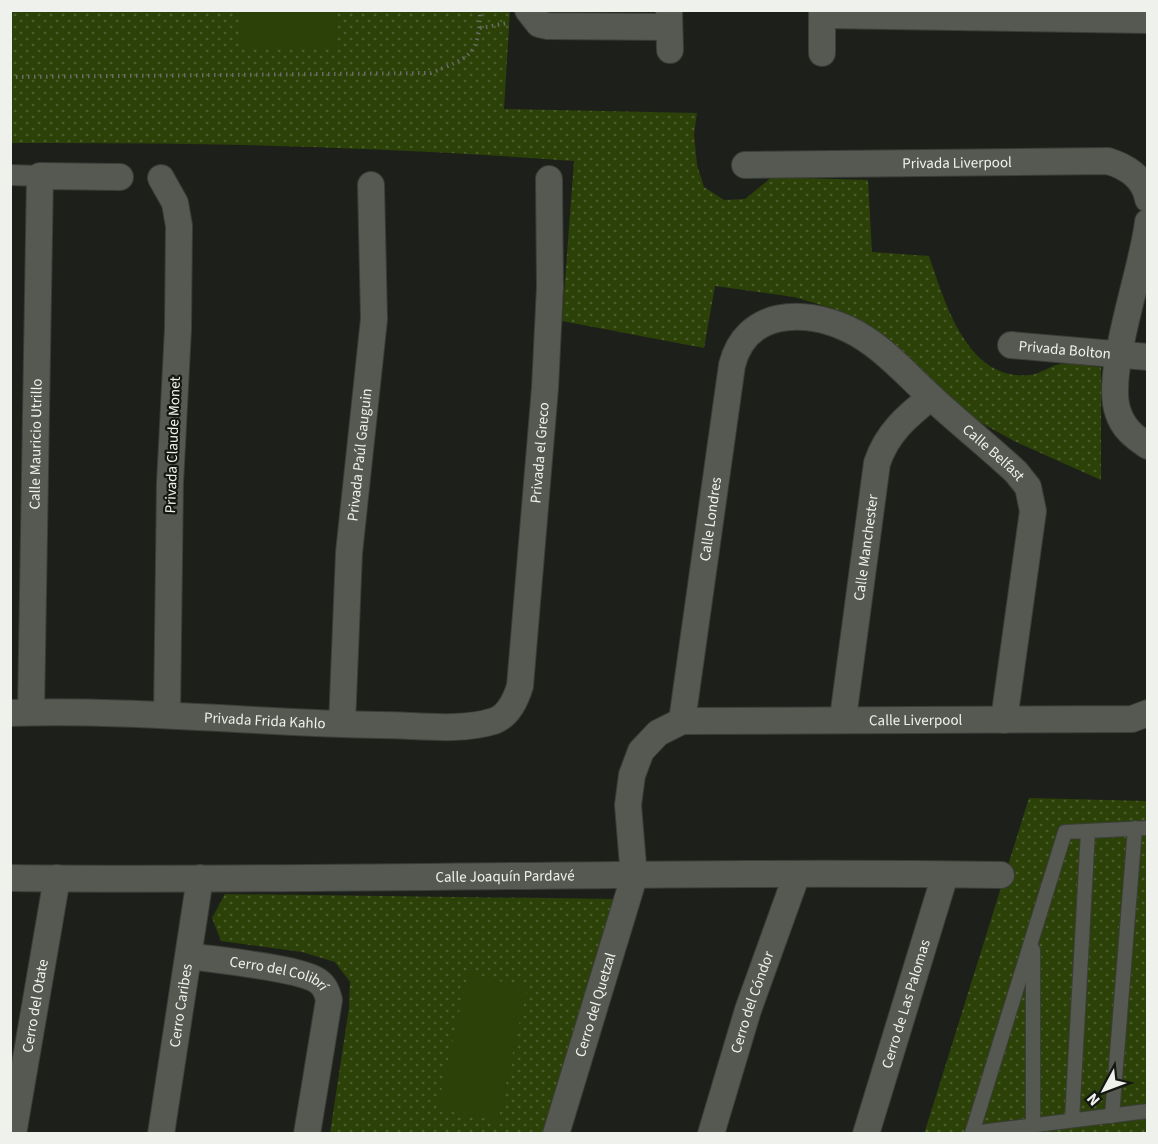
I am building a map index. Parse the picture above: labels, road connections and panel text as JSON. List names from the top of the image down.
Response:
{
  "streets": {
    "street": [
      "Privada Liverpool",
      "Privada Bolton",
      "Calle Mauricio Utrillo",
      "Privada Claude Monet",
      "Calle Belfast",
      "Privada el Greco",
      "Privada Paúl Gauguin",
      "Calle Londres",
      "Calle Manchester",
      "Calle Liverpool",
      "Privada Frida Kahlo",
      "Calle Joaquín Pardavé",
      "Cerro del Colibrí",
      "Cerro del Cóndor",
      "Cerro de Las Palomas",
      "Cerro del Quetzal",
      "Cerro del Otate",
      "Cerro Caribes"
    ]
  },
  "crossings": [
    ["Calle Mauricio Utrillo", "Privada Frida Kahlo"],
    ["Privada Claude Monet", "Privada Frida Kahlo"],
    ["Calle Belfast", "Calle Londres"],
    ["Calle Belfast", "Calle Manchester"],
    ["Calle Belfast", "Calle Liverpool"],
    ["Privada el Greco", "Privada Frida Kahlo"],
    ["Privada Paúl Gauguin", "Privada Frida Kahlo"],
    ["Calle Londres", "Calle Liverpool"],
    ["Calle Manchester", "Calle Liverpool"],
    ["Calle Joaquín Pardavé", "Cerro del Cóndor"],
    ["Calle Joaquín Pardavé", "Cerro de Las Palomas"],
    ["Calle Joaquín Pardavé", "Cerro del Quetzal"],
    ["Calle Joaquín Pardavé", "Cerro del Otate"],
    ["Calle Joaquín Pardavé", "Cerro Caribes"],
    ["Cerro del Colibrí", "Cerro Caribes"]
  ],
  "north": "bottom left"
}
